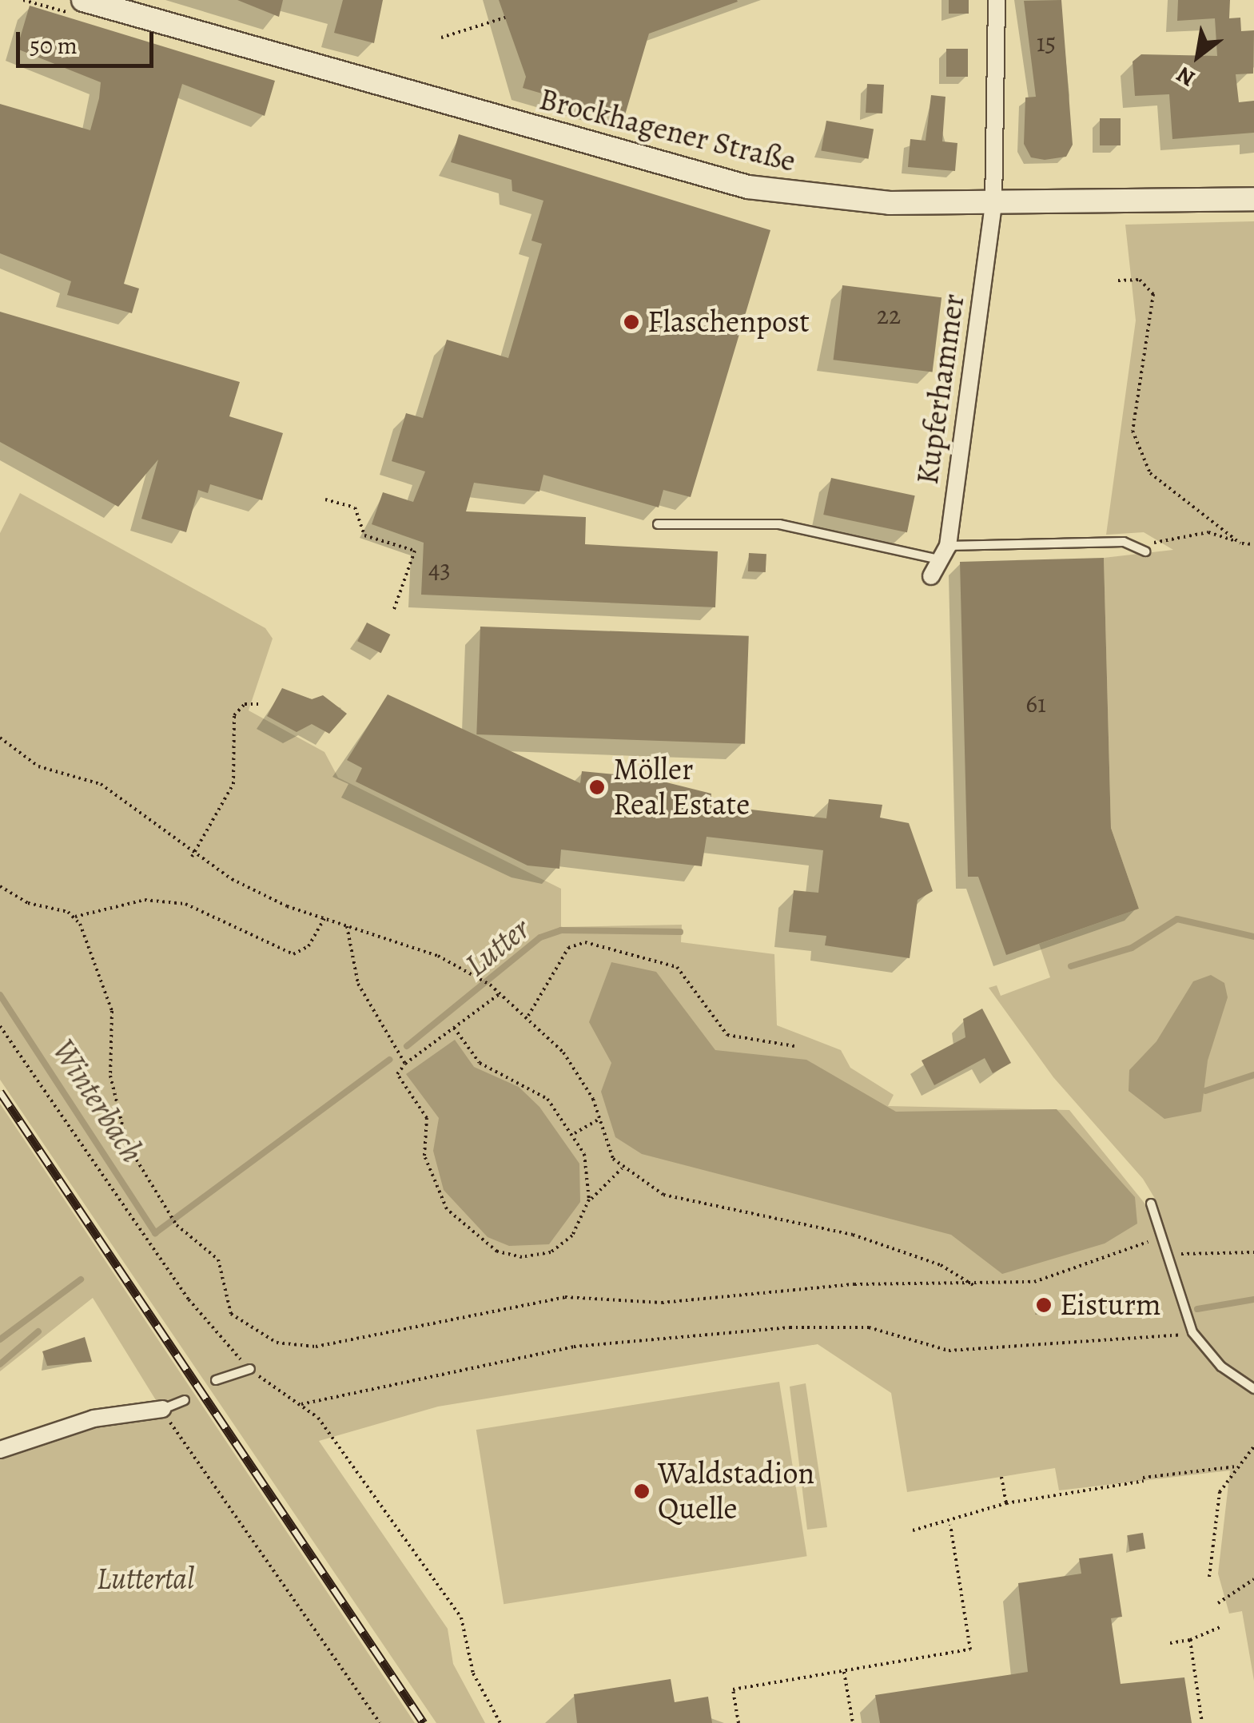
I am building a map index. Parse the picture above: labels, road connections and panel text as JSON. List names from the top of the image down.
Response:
{
  "streets": {
    "main road": ["Brockhagener Straße"],
    "street": ["Kupferhammer"]
  },
  "crossings": [
    ["Brockhagener Straße", "Kupferhammer"]
  ],
  "water": ["Lutter", "Winterbach"],
  "parks": ["Luttertal"],
  "places": [
    "Flaschenpost",
    "Möller Real Estate",
    "Eisturm",
    "Waldstadion Quelle"
  ],
  "house_numbers": [
    "15",
    "22",
    "43",
    "61"
  ],
  "scale_bar": "50 m",
  "north": "bottom left"
}
